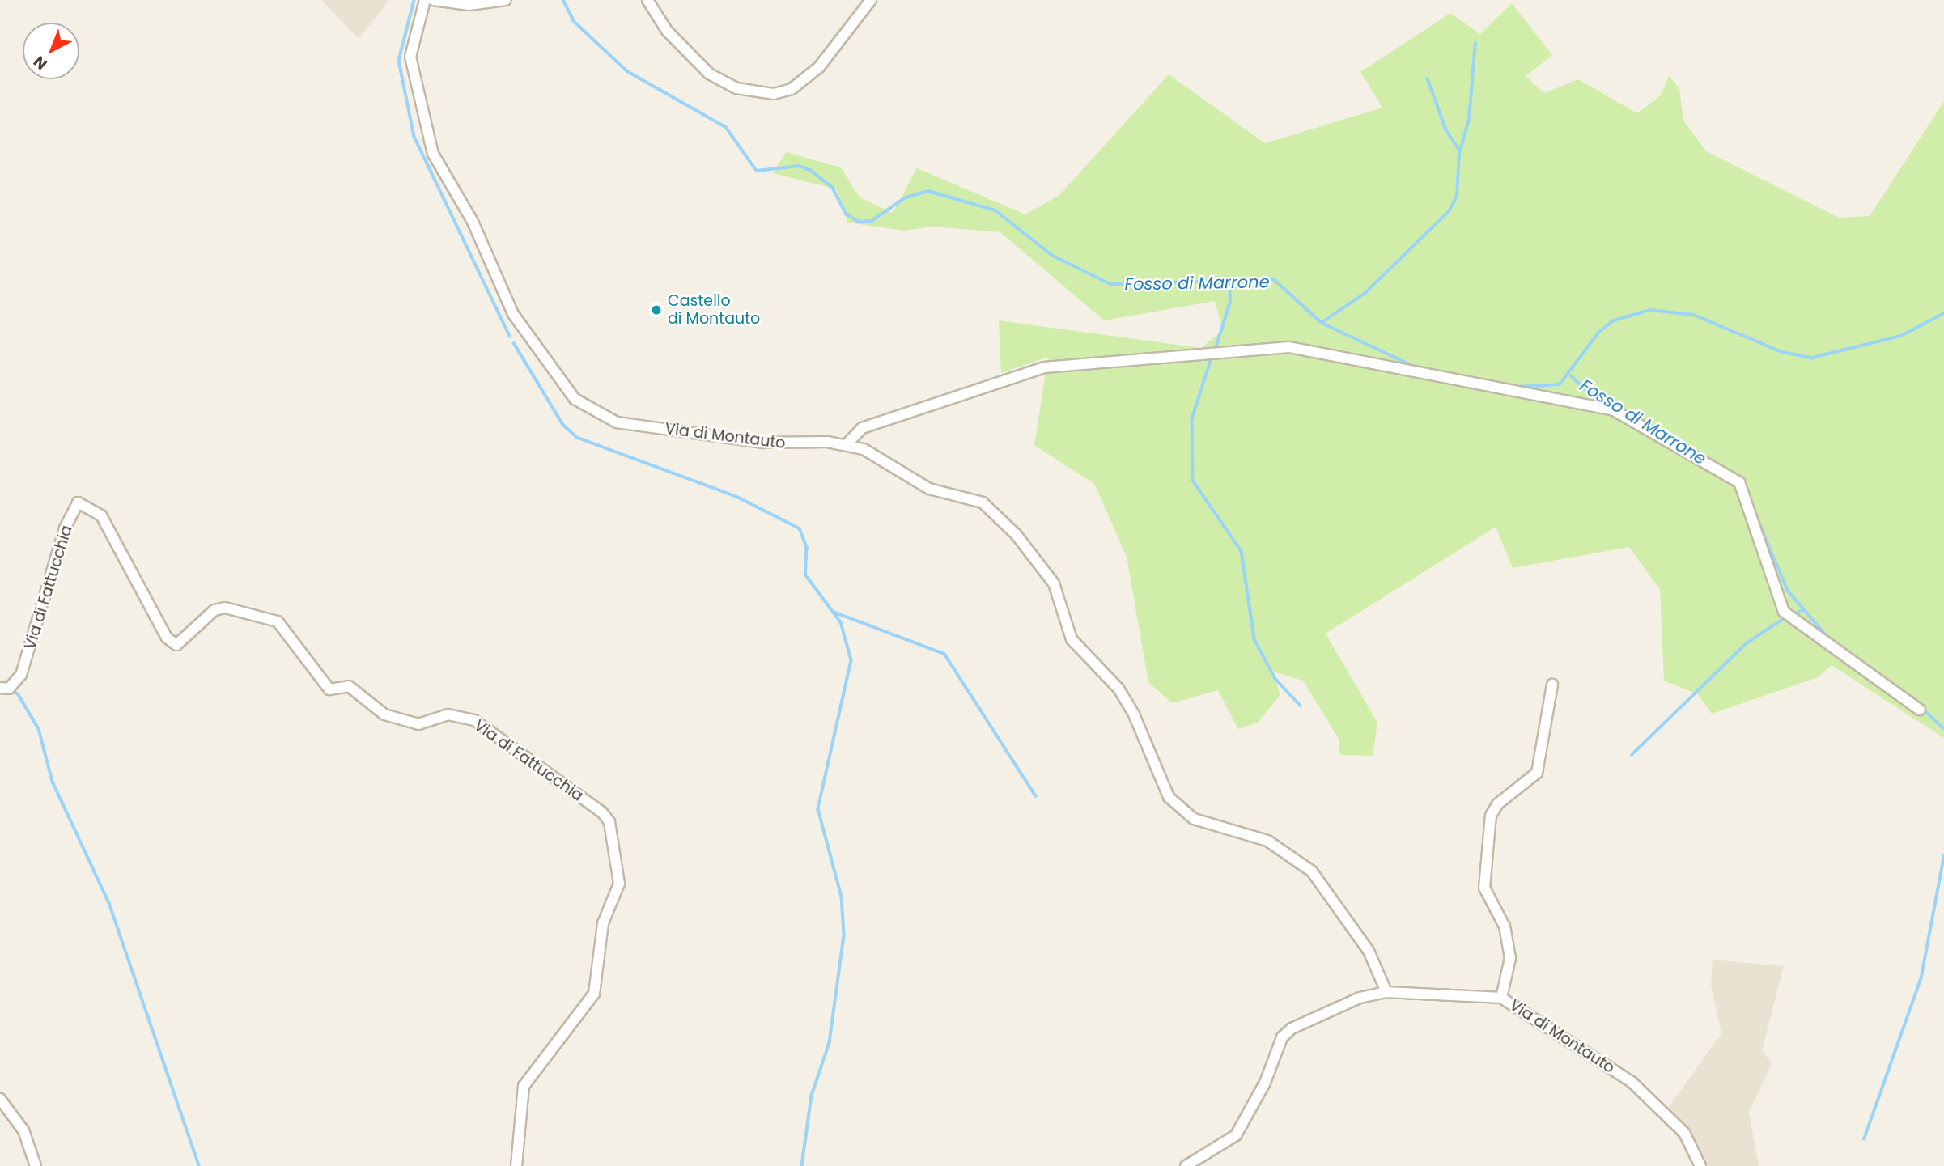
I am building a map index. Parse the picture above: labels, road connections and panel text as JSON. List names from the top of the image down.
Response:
{
  "streets": {
    "street": ["Via di Montauto", "Via di Fattucchia"]
  },
  "water": ["Fosso di Marrone"],
  "places": ["Castello di Montauto"],
  "north": "bottom left"
}
